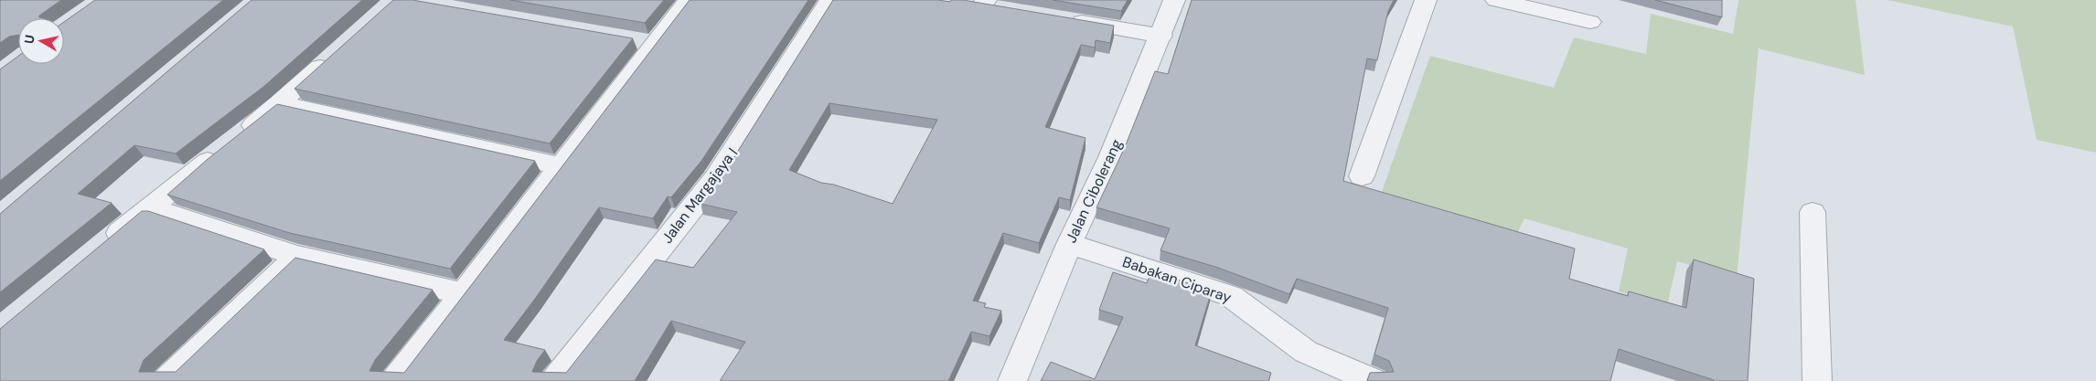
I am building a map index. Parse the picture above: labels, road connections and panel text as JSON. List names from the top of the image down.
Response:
{
  "streets": {
    "street": ["Jalan Cibolerang", "Jalan Margajaya I", "Babakan Ciparay"]
  },
  "crossings": [
    ["Jalan Cibolerang", "Babakan Ciparay"]
  ],
  "north": "left"
}
